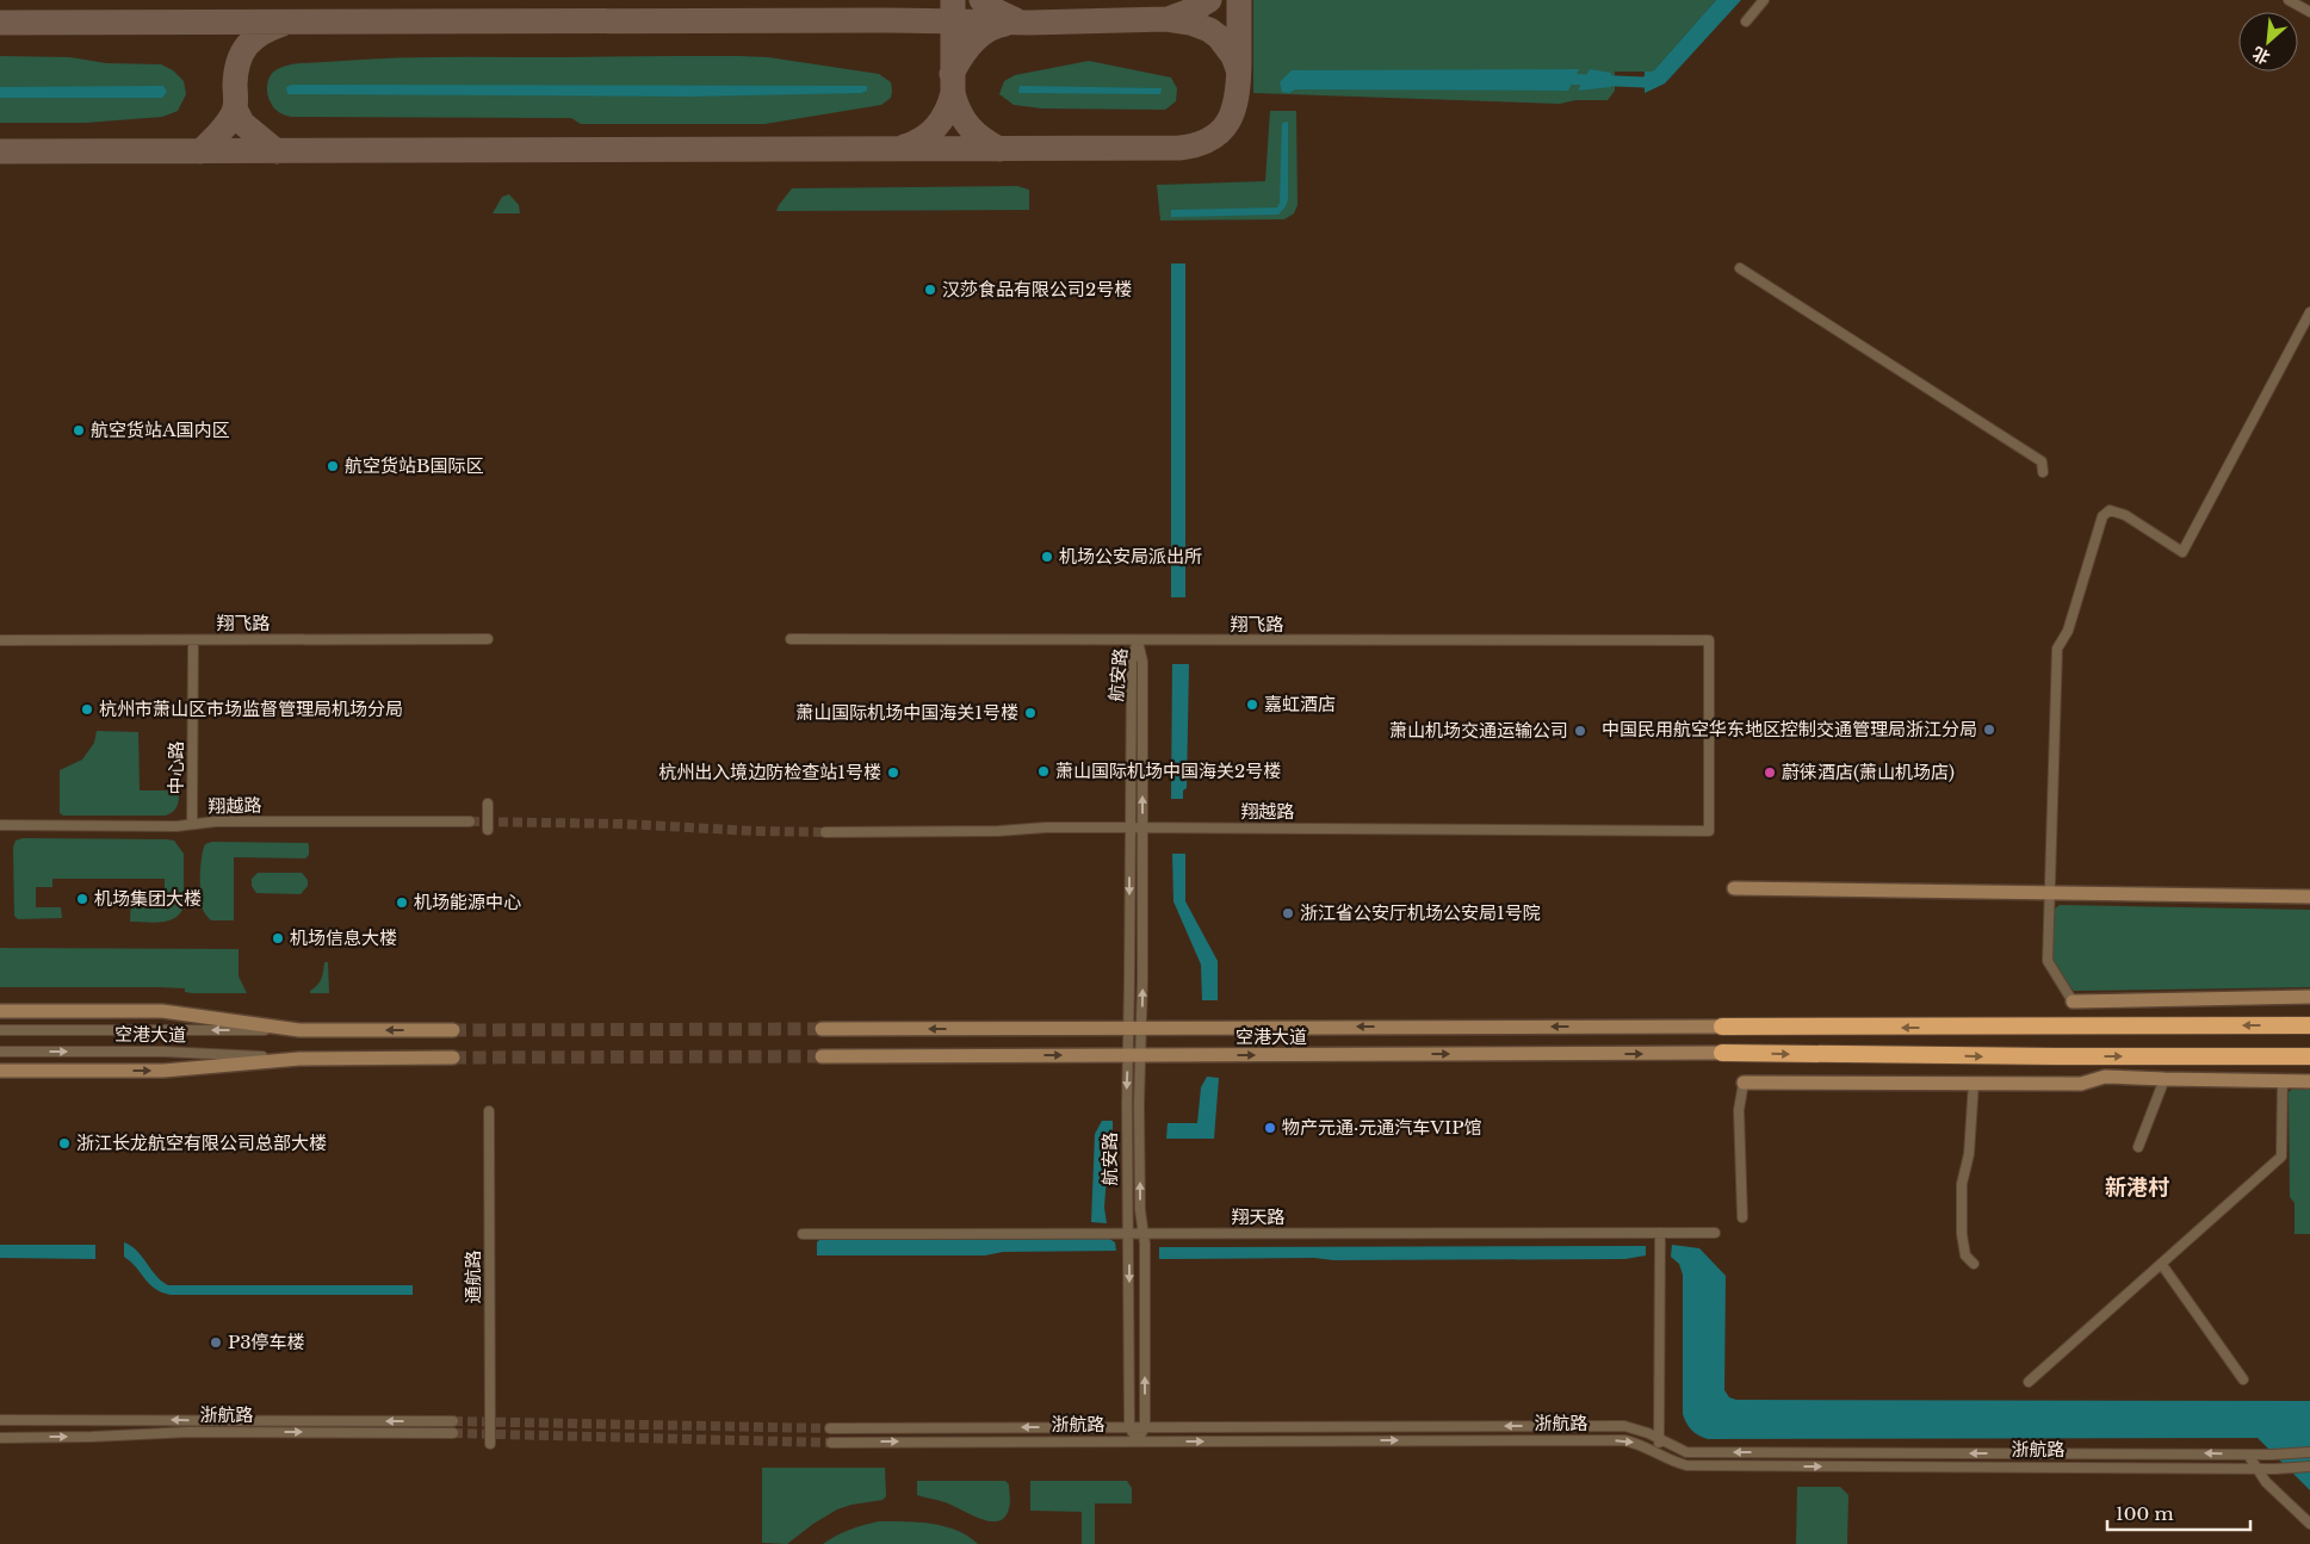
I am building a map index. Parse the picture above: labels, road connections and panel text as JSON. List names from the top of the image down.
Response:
{
  "streets": {
    "main road": ["空港大道"],
    "street": [
      "翔飞路",
      "航安路",
      "中心路",
      "翔越路",
      "翔天路",
      "通航路",
      "浙航路"
    ]
  },
  "crossings": [
    ["翔飞路", "航安路"],
    ["翔飞路", "中心路"],
    ["翔飞路", "翔越路"],
    ["航安路", "翔越路"],
    ["航安路", "空港大道"],
    ["航安路", "翔天路"],
    ["航安路", "浙航路"],
    ["中心路", "翔越路"]
  ],
  "districts": ["新港村"],
  "places": [
    "汉莎食品有限公司2号楼",
    "航空货站A国内区",
    "航空货站B国际区",
    "机场公安局派出所",
    "嘉虹酒店",
    "杭州市萧山区市场监督管理局机场分局",
    "萧山国际机场中国海关1号楼",
    "中国民用航空华东地区控制交通管理局浙江分局",
    "萧山机场交通运输公司",
    "萧山国际机场中国海关2号楼",
    "杭州出入境边防检查站1号楼",
    "蔚徕酒店(萧山机场店)",
    "机场集团大楼",
    "机场能源中心",
    "浙江省公安厅机场公安局1号院",
    "机场信息大楼",
    "物产元通·元通汽车VIP馆",
    "浙江长龙航空有限公司总部大楼",
    "P3停车楼"
  ],
  "scale_bar": "100 m",
  "north": "bottom left"
}
